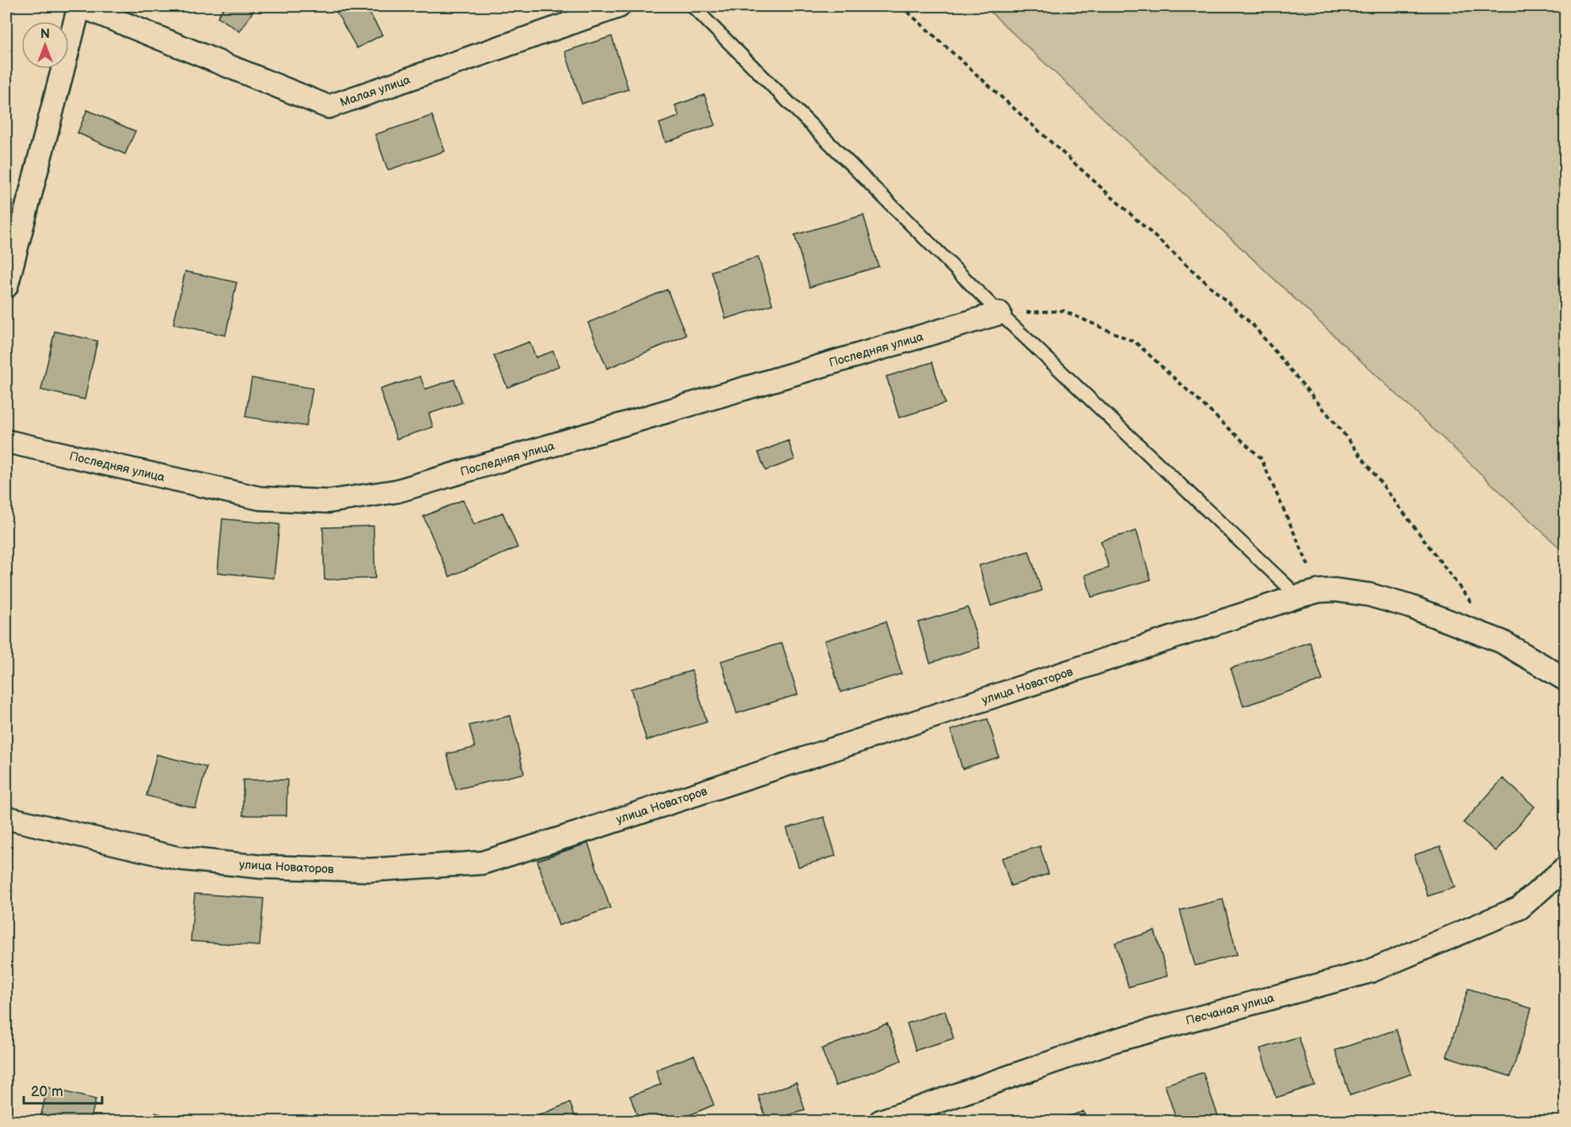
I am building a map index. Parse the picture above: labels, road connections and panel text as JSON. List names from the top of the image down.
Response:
{
  "streets": {
    "street": [
      "Малая улица",
      "Последняя улица",
      "улица Новаторов",
      "Песчаная улица"
    ]
  },
  "scale_bar": "20 m",
  "north": "top"
}
